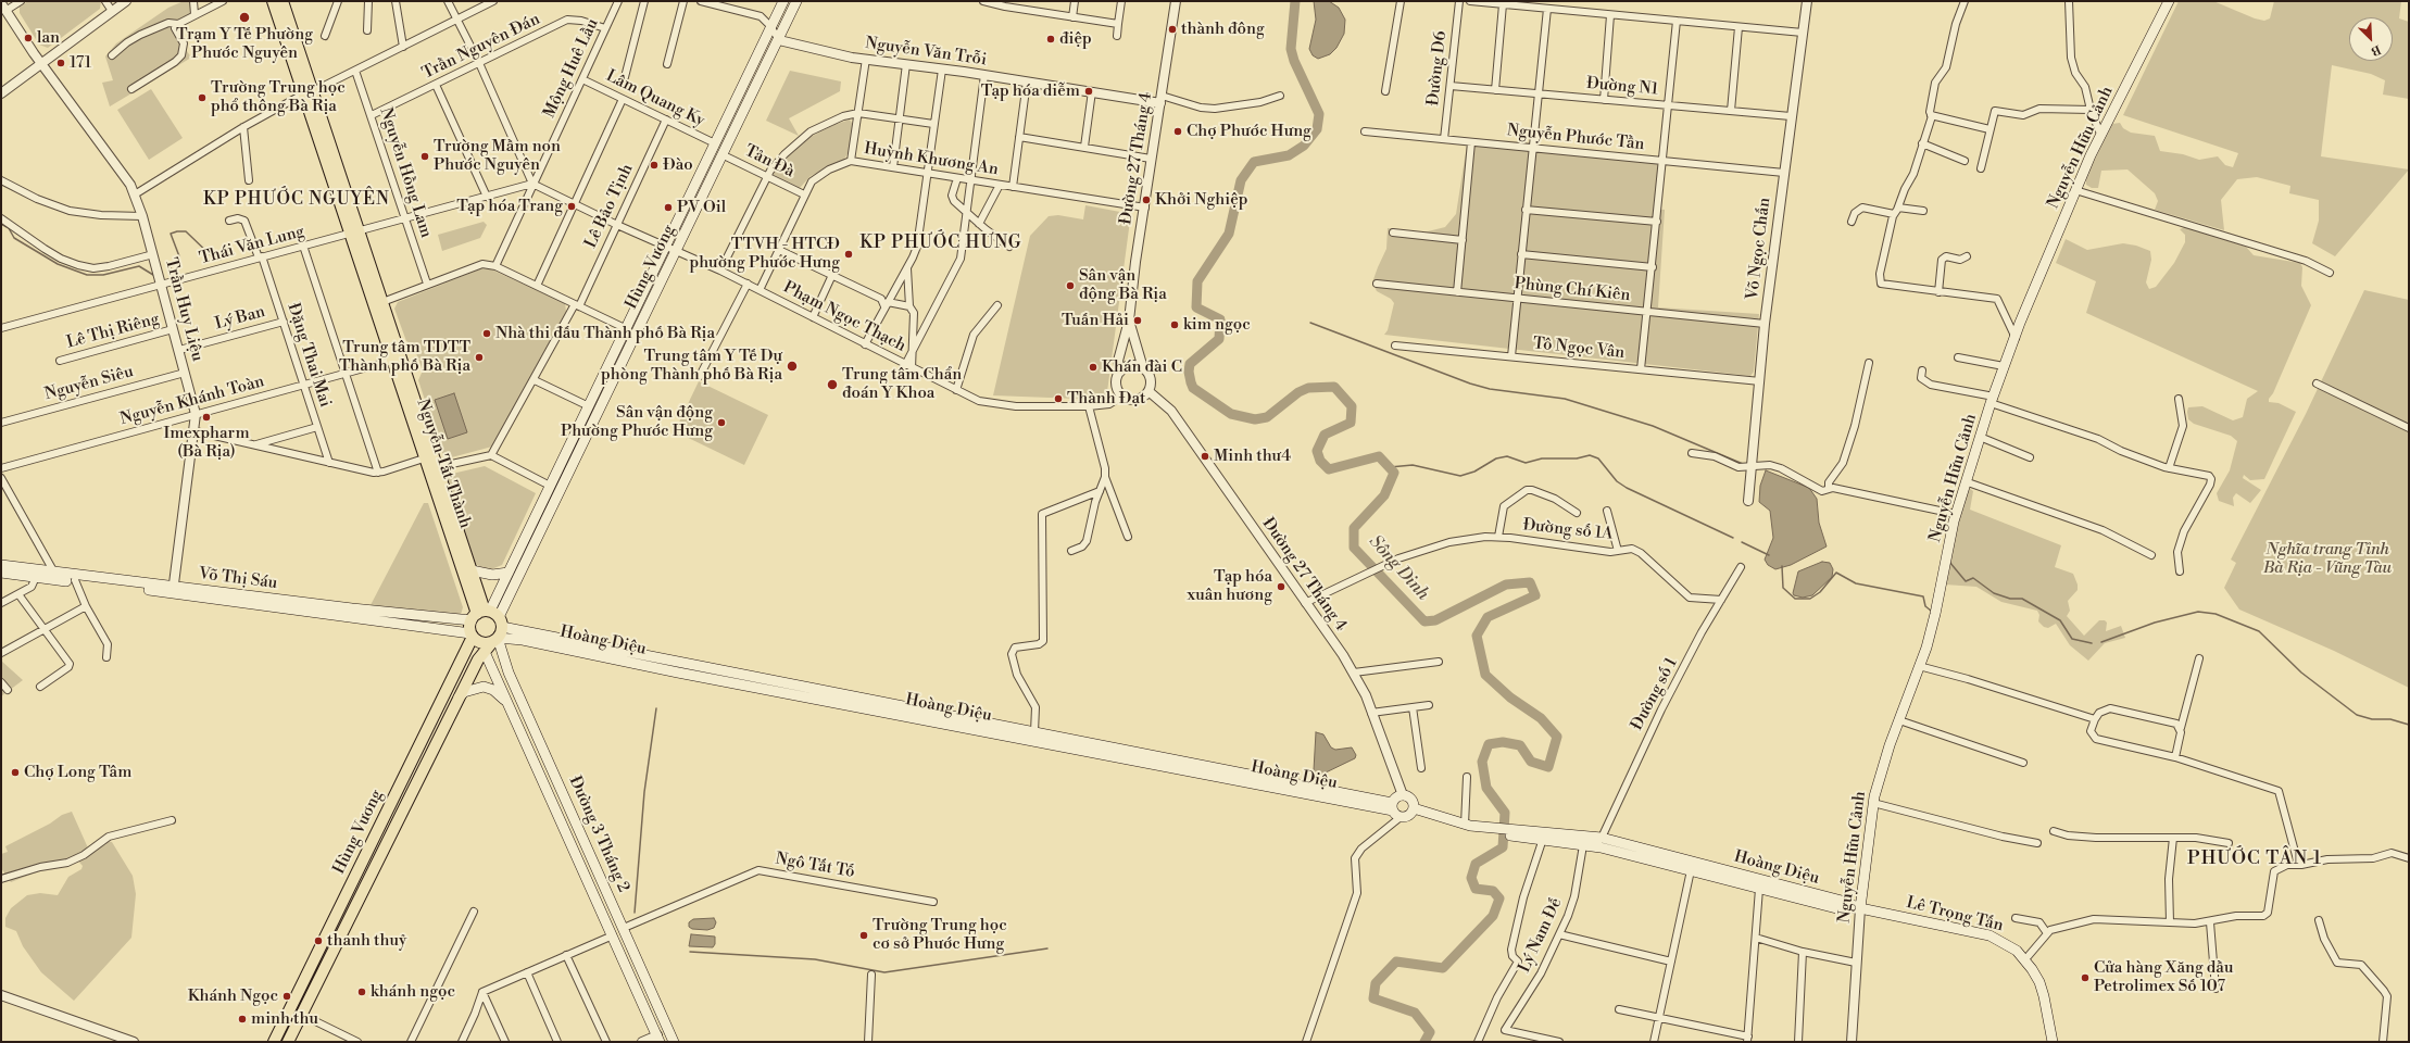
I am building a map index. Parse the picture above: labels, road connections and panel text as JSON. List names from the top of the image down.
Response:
{
  "streets": {
    "main road": [
      "Nguyễn Hữu Cảnh",
      "Hùng Vương",
      "Nguyễn Tất Thành",
      "Võ Thị Sáu",
      "Hoàng Diệu",
      "Đường 3 Tháng 2",
      "Lê Trọng Tấn"
    ],
    "street": [
      "Trần Nguyên Đán",
      "Nguyễn Văn Trỗi",
      "Mộng Huê Lầu",
      "Đường D6",
      "Đường N1",
      "Lâm Quang Ky",
      "Nguyễn Phước Tần",
      "Đường 27 Tháng 4",
      "Huỳnh Khương An",
      "Tản Đà",
      "Nguyễn Hồng Lam",
      "Lê Bảo Tịnh",
      "Thái Văn Lung",
      "Võ Ngọc Chấn",
      "Phùng Chí Kiên",
      "Trần Huy Liệu",
      "Phạm Ngọc Thạch",
      "Lý Ban",
      "Lê Thị Riêng",
      "Tô Ngọc Vân",
      "Đặng Thai Mai",
      "Nguyễn Siêu",
      "Nguyễn Khánh Toàn",
      "Đường số 1A",
      "Đường số 1",
      "Ngô Tất Tố",
      "Lý Nam Đế"
    ]
  },
  "crossings": [
    ["Trần Nguyên Đán", "Mộng Huê Lầu"],
    ["Trần Nguyên Đán", "Nguyễn Hồng Lam"],
    ["Nguyễn Văn Trỗi", "Đường 27 Tháng 4"],
    ["Nguyễn Văn Trỗi", "Hùng Vương"],
    ["Mộng Huê Lầu", "Lâm Quang Ky"],
    ["Mộng Huê Lầu", "Thái Văn Lung"],
    ["Mộng Huê Lầu", "Phạm Ngọc Thạch"],
    ["Đường D6", "Đường N1"],
    ["Đường D6", "Nguyễn Phước Tần"],
    ["Đường N1", "Võ Ngọc Chấn"],
    ["Lâm Quang Ky", "Lê Bảo Tịnh"],
    ["Lâm Quang Ky", "Hùng Vương"],
    ["Nguyễn Phước Tần", "Võ Ngọc Chấn"],
    ["Nguyễn Hữu Cảnh", "Hoàng Diệu"],
    ["Nguyễn Hữu Cảnh", "Lê Trọng Tấn"],
    ["Đường 27 Tháng 4", "Huỳnh Khương An"],
    ["Đường 27 Tháng 4", "Phạm Ngọc Thạch"],
    ["Đường 27 Tháng 4", "Đường số 1A"],
    ["Huỳnh Khương An", "Tản Đà"],
    ["Huỳnh Khương An", "Phạm Ngọc Thạch"],
    ["Tản Đà", "Hùng Vương"],
    ["Nguyễn Hồng Lam", "Thái Văn Lung"],
    ["Lê Bảo Tịnh", "Phạm Ngọc Thạch"],
    ["Thái Văn Lung", "Trần Huy Liệu"],
    ["Thái Văn Lung", "Phạm Ngọc Thạch"],
    ["Thái Văn Lung", "Đặng Thai Mai"],
    ["Thái Văn Lung", "Nguyễn Tất Thành"],
    ["Võ Ngọc Chấn", "Phùng Chí Kiên"],
    ["Võ Ngọc Chấn", "Tô Ngọc Vân"],
    ["Hùng Vương", "Phạm Ngọc Thạch"],
    ["Hùng Vương", "Nguyễn Tất Thành"],
    ["Hùng Vương", "Võ Thị Sáu"],
    ["Hùng Vương", "Hoàng Diệu"],
    ["Hùng Vương", "Đường 3 Tháng 2"],
    ["Trần Huy Liệu", "Lý Ban"],
    ["Trần Huy Liệu", "Lê Thị Riêng"],
    ["Trần Huy Liệu", "Nguyễn Siêu"],
    ["Trần Huy Liệu", "Nguyễn Khánh Toàn"],
    ["Trần Huy Liệu", "Võ Thị Sáu"],
    ["Lý Ban", "Đặng Thai Mai"],
    ["Đặng Thai Mai", "Nguyễn Khánh Toàn"],
    ["Nguyễn Khánh Toàn", "Nguyễn Tất Thành"],
    ["Nguyễn Tất Thành", "Võ Thị Sáu"],
    ["Nguyễn Tất Thành", "Hoàng Diệu"],
    ["Đường số 1A", "Đường số 1"],
    ["Võ Thị Sáu", "Hoàng Diệu"],
    ["Hoàng Diệu", "Đường số 1"],
    ["Hoàng Diệu", "Đường 3 Tháng 2"],
    ["Hoàng Diệu", "Lê Trọng Tấn"],
    ["Hoàng Diệu", "Lý Nam Đế"],
    ["Đường 3 Tháng 2", "Ngô Tất Tố"]
  ],
  "districts": ["KP PHƯỚC NGUYÊN", "KP PHƯỚC HƯNG", "PHƯỚC TÂN 1"],
  "water": ["Sông Dinh"],
  "parks": ["Nghĩa trang Tỉnh Bà Rịa - Vũng Tàu"],
  "places": [
    "Trạm Y Tế Phường Phước Nguyên",
    "thành đông",
    "lan",
    "điệp",
    "171",
    "Tạp hóa diễm",
    "Trường Trung học phổ thông Bà Rịa",
    "Chợ Phước Hưng",
    "Trường Mầm non Phước Nguyên",
    "Đào",
    "Khởi Nghiệp",
    "Tạp hóa Trang",
    "PV Oil",
    "TTVH - HTCĐ phường Phước Hưng",
    "Sân vận động Bà Rịa",
    "Tuấn Hải",
    "kim ngọc",
    "Nhà thi đấu Thành phố Bà Rịa",
    "Trung tâm TDTT Thành phố Bà Rịa",
    "Trung tâm Y Tế Dự phòng Thành phố Bà Rịa",
    "Khán đài C",
    "Trung tâm Chẩn đoán Y Khoa",
    "Thành Đạt",
    "Imexpharm (Bà Rịa)",
    "Sân vận động Phường Phước Hưng",
    "Minh thư4",
    "Tạp hóa xuân hương",
    "Chợ Long Tâm",
    "Trường Trung học cơ sở Phước Hưng",
    "thanh thuỷ",
    "Cửa hàng Xăng dầu Petrolimex Số 107",
    "khánh ngọc",
    "Khánh Ngọc",
    "minh thu"
  ],
  "north": "bottom right"
}
